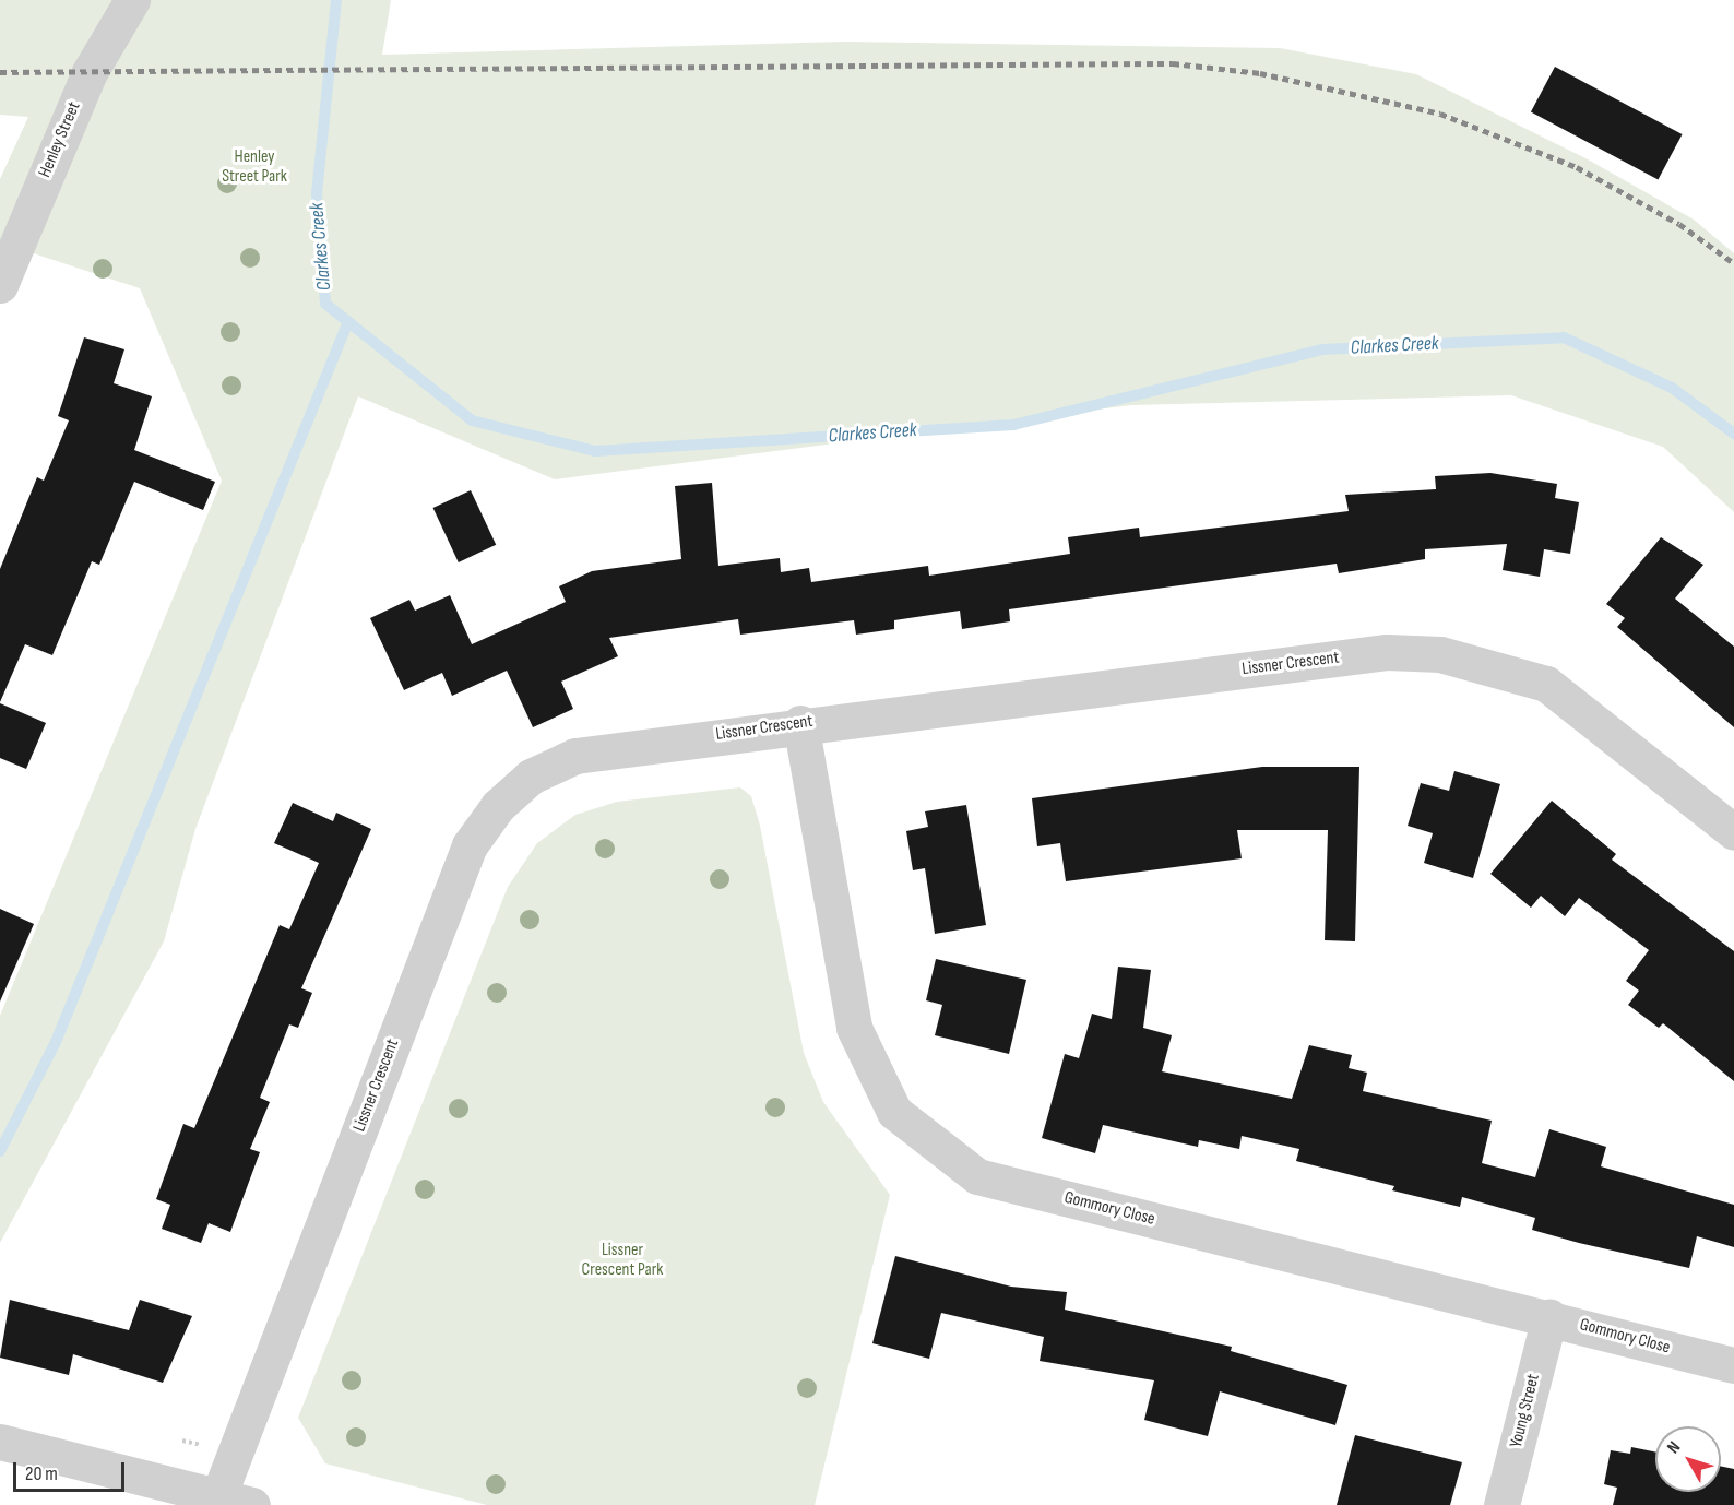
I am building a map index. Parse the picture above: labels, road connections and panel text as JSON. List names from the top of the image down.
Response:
{
  "streets": {
    "street": [
      "Henley Street",
      "Lissner Crescent",
      "Gommory Close",
      "Young Street"
    ]
  },
  "crossings": [
    ["Lissner Crescent", "Gommory Close"],
    ["Gommory Close", "Young Street"]
  ],
  "water": ["Clarkes Creek"],
  "parks": ["Henley Street Park", "Lissner Crescent Park"],
  "scale_bar": "20 m",
  "north": "top left"
}
